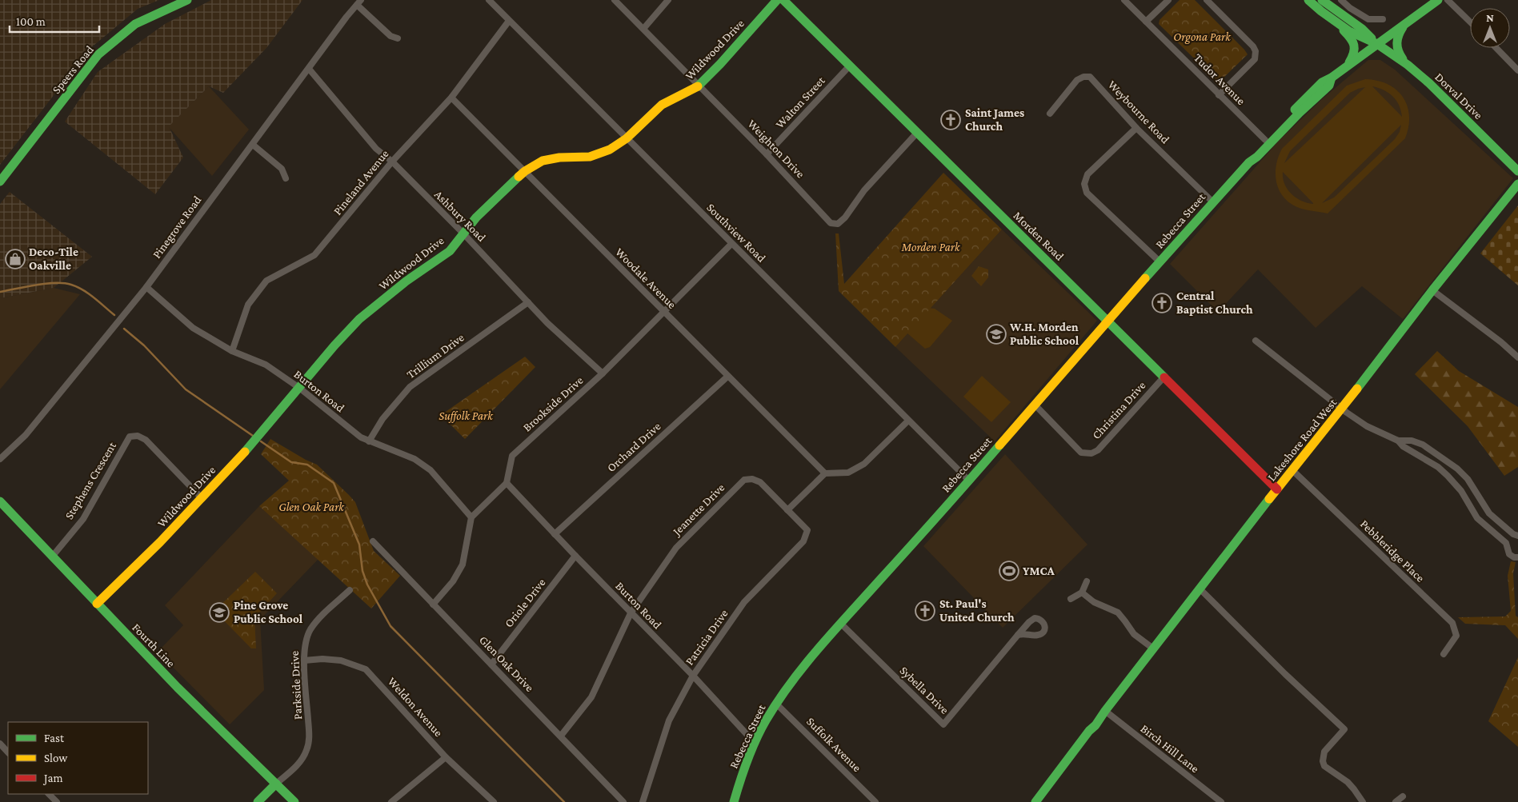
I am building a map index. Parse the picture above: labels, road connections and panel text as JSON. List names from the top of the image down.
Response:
{
  "streets": {
    "main road": [
      "Wildwood Drive",
      "Speers Road",
      "Dorval Drive",
      "Rebecca Street",
      "Morden Road",
      "Lakeshore Road West",
      "Fourth Line"
    ],
    "street": [
      "Tudor Avenue",
      "Walton Street",
      "Weybourne Road",
      "Weighton Drive",
      "Pineland Avenue",
      "Ashbury Road",
      "Pinegrove Road",
      "Southview Road",
      "Woodale Avenue",
      "Trillium Drive",
      "Burton Road",
      "Brookside Drive",
      "Christina Drive",
      "Orchard Drive",
      "Stephens Crescent",
      "Jeanette Drive",
      "Pebbleridge Place",
      "Oriole Drive",
      "Patricia Drive",
      "Glen Oak Drive",
      "Parkside Drive",
      "Sybella Drive",
      "Weldon Avenue",
      "Suffolk Avenue",
      "Birch Hill Lane"
    ]
  },
  "crossings": [
    ["Wildwood Drive", "Weighton Drive"],
    ["Wildwood Drive", "Ashbury Road"],
    ["Wildwood Drive", "Southview Road"],
    ["Wildwood Drive", "Woodale Avenue"],
    ["Wildwood Drive", "Burton Road"],
    ["Wildwood Drive", "Stephens Crescent"],
    ["Wildwood Drive", "Fourth Line"],
    ["Tudor Avenue", "Rebecca Street"],
    ["Dorval Drive", "Rebecca Street"],
    ["Walton Street", "Weighton Drive"],
    ["Walton Street", "Morden Road"],
    ["Weybourne Road", "Rebecca Street"],
    ["Weighton Drive", "Morden Road"],
    ["Pineland Avenue", "Ashbury Road"],
    ["Pineland Avenue", "Southview Road"],
    ["Pineland Avenue", "Woodale Avenue"],
    ["Pineland Avenue", "Burton Road"],
    ["Ashbury Road", "Pinegrove Road"],
    ["Ashbury Road", "Trillium Drive"],
    ["Ashbury Road", "Brookside Drive"],
    ["Rebecca Street", "Southview Road"],
    ["Rebecca Street", "Morden Road"],
    ["Rebecca Street", "Burton Road"],
    ["Rebecca Street", "Christina Drive"],
    ["Rebecca Street", "Sybella Drive"],
    ["Rebecca Street", "Suffolk Avenue"],
    ["Pinegrove Road", "Burton Road"],
    ["Southview Road", "Brookside Drive"],
    ["Morden Road", "Christina Drive"],
    ["Morden Road", "Lakeshore Road West"],
    ["Woodale Avenue", "Brookside Drive"],
    ["Woodale Avenue", "Orchard Drive"],
    ["Trillium Drive", "Burton Road"],
    ["Burton Road", "Brookside Drive"],
    ["Burton Road", "Orchard Drive"],
    ["Burton Road", "Jeanette Drive"],
    ["Burton Road", "Oriole Drive"],
    ["Burton Road", "Patricia Drive"],
    ["Lakeshore Road West", "Pebbleridge Place"],
    ["Lakeshore Road West", "Birch Hill Lane"],
    ["Stephens Crescent", "Fourth Line"],
    ["Jeanette Drive", "Patricia Drive"],
    ["Jeanette Drive", "Glen Oak Drive"],
    ["Oriole Drive", "Glen Oak Drive"],
    ["Fourth Line", "Parkside Drive"],
    ["Parkside Drive", "Weldon Avenue"]
  ],
  "parks": [
    "Orgona Park",
    "Morden Park",
    "Suffolk Park",
    "Glen Oak Park"
  ],
  "places": {
    "church": ["Saint James Church", "Central Baptist Church", "St. Paul's United Church"],
    "shop": ["Deco-Tile Oakville"],
    "school or university": ["W.H. Morden Public School", "Pine Grove Public School"],
    "sports": ["YMCA"]
  },
  "legend": ["Fast", "Slow", "Jam"],
  "scale_bar": "100 m",
  "north": "top"
}
